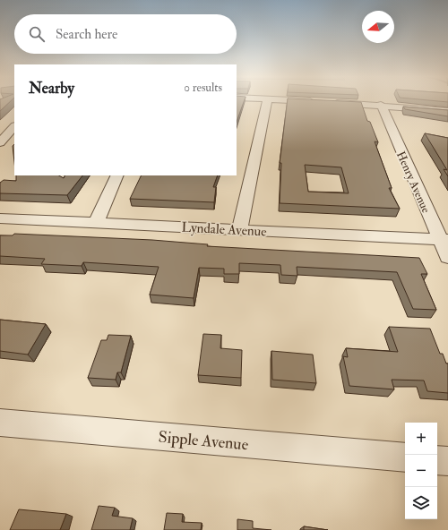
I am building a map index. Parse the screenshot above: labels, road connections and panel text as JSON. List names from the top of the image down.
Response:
{
  "streets": {
    "street": ["Henry Avenue", "Lyndale Avenue", "Sipple Avenue"]
  },
  "crossings": [
    ["Henry Avenue", "Lyndale Avenue"]
  ],
  "north": "left",
  "page": {
    "search": "Search here",
    "heading": ["Nearby", "0 results"],
    "map_buttons": ["+", "−"]
  }
}
